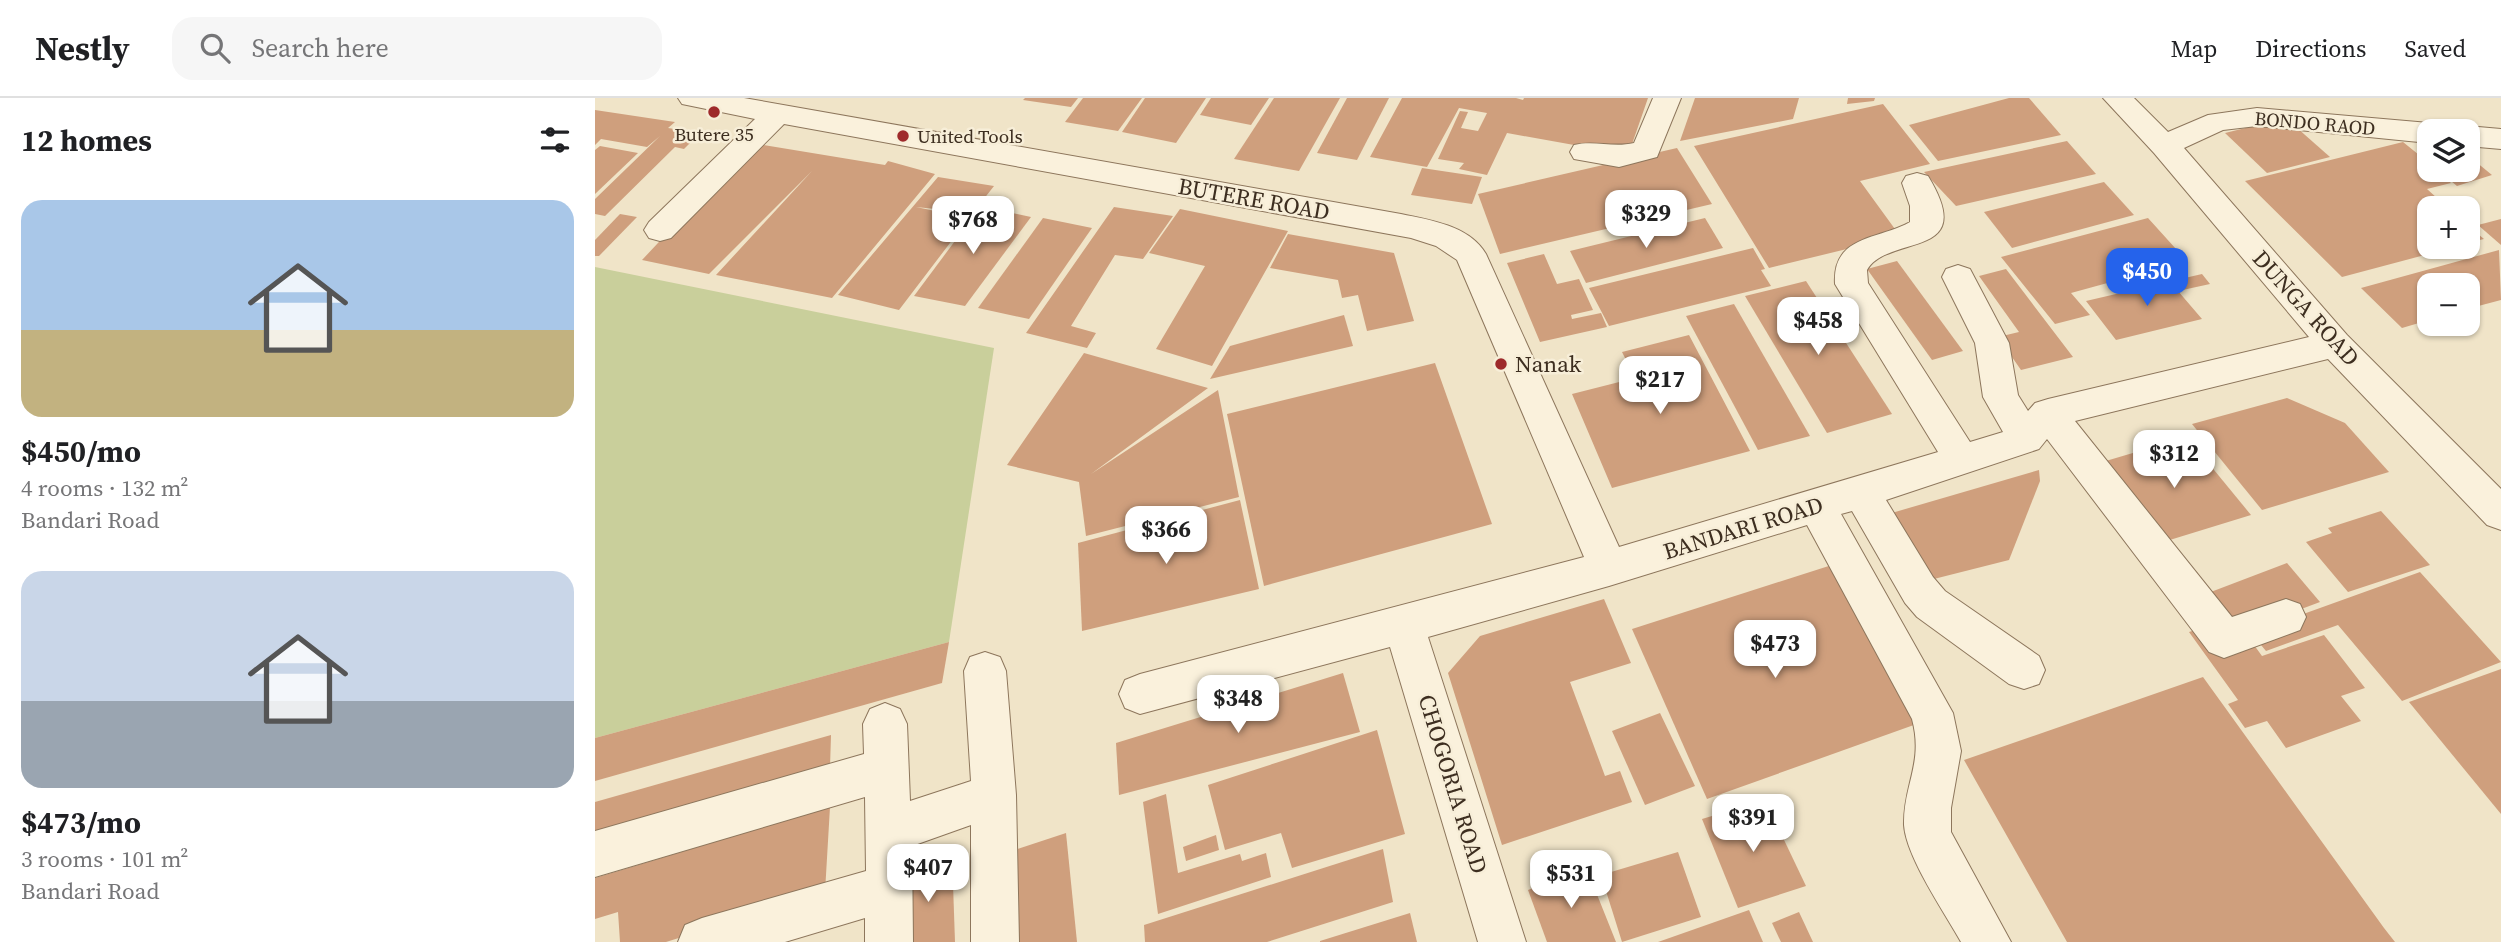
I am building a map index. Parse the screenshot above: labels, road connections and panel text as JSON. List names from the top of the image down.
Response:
{
  "streets": {
    "street": [
      "BONDO RAOD",
      "BUTERE ROAD",
      "DUNGA ROAD",
      "BANDARI ROAD",
      "CHOGORIA ROAD"
    ]
  },
  "crossings": [
    ["BONDO RAOD", "DUNGA ROAD"],
    ["BUTERE ROAD", "BANDARI ROAD"],
    ["DUNGA ROAD", "BANDARI ROAD"],
    ["BANDARI ROAD", "CHOGORIA ROAD"]
  ],
  "places": ["Butere 35", "United Tools", "Nanak"],
  "page": {
    "header": "Nestly",
    "search": "Search here",
    "nav": ["Map", "Directions", "Saved"],
    "heading": "12 homes",
    "map_buttons": ["+", "−"],
    "list": [
      {
        "name": "$450/mo",
        "note": "4 rooms · 132 m² · Bandari Road"
      },
      {
        "name": "$473/mo",
        "note": "3 rooms · 101 m² · Bandari Road"
      }
    ],
    "price": [
      "$329",
      "$768",
      "$450",
      "$458",
      "$217",
      "$312",
      "$366",
      "$473",
      "$348",
      "$391",
      "$407",
      "$531"
    ]
  }
}
